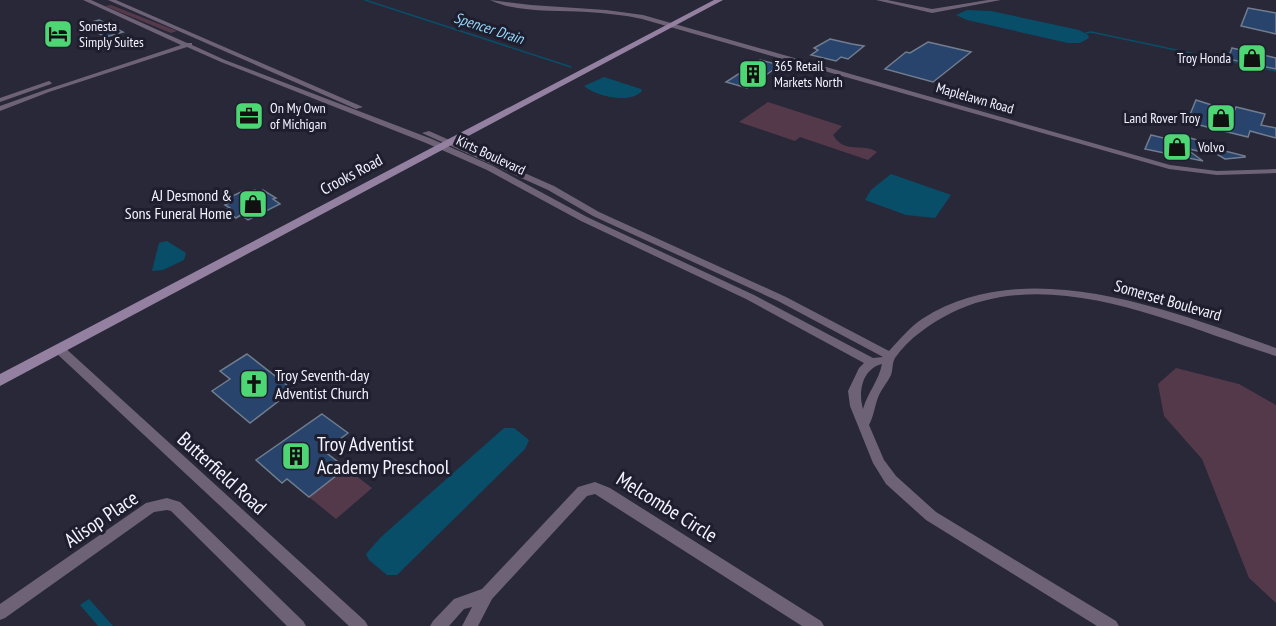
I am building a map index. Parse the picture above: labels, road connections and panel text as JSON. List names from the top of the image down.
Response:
{
  "streets": {
    "main road": ["Crooks Road"],
    "street": [
      "Maplelawn Road",
      "Kirts Boulevard",
      "Somerset Boulevard",
      "Butterfield Road",
      "Melcombe Circle",
      "Alisop Place"
    ]
  },
  "crossings": [
    ["Maplelawn Road", "Crooks Road"],
    ["Kirts Boulevard", "Crooks Road"],
    ["Kirts Boulevard", "Somerset Boulevard"],
    ["Crooks Road", "Butterfield Road"]
  ],
  "water": ["Spencer Drain"],
  "places": {
    "hotel": ["Sonesta Simply Suites"],
    "shop": [
      "Troy Honda",
      "Land Rover Troy",
      "Volvo",
      "AJ Desmond & Sons Funeral Home"
    ],
    "building": ["365 Retail Markets North", "Troy Adventist Academy Preschool"],
    "office": ["On My Own of Michigan"],
    "church": ["Troy Seventh-day Adventist Church"]
  }
}
